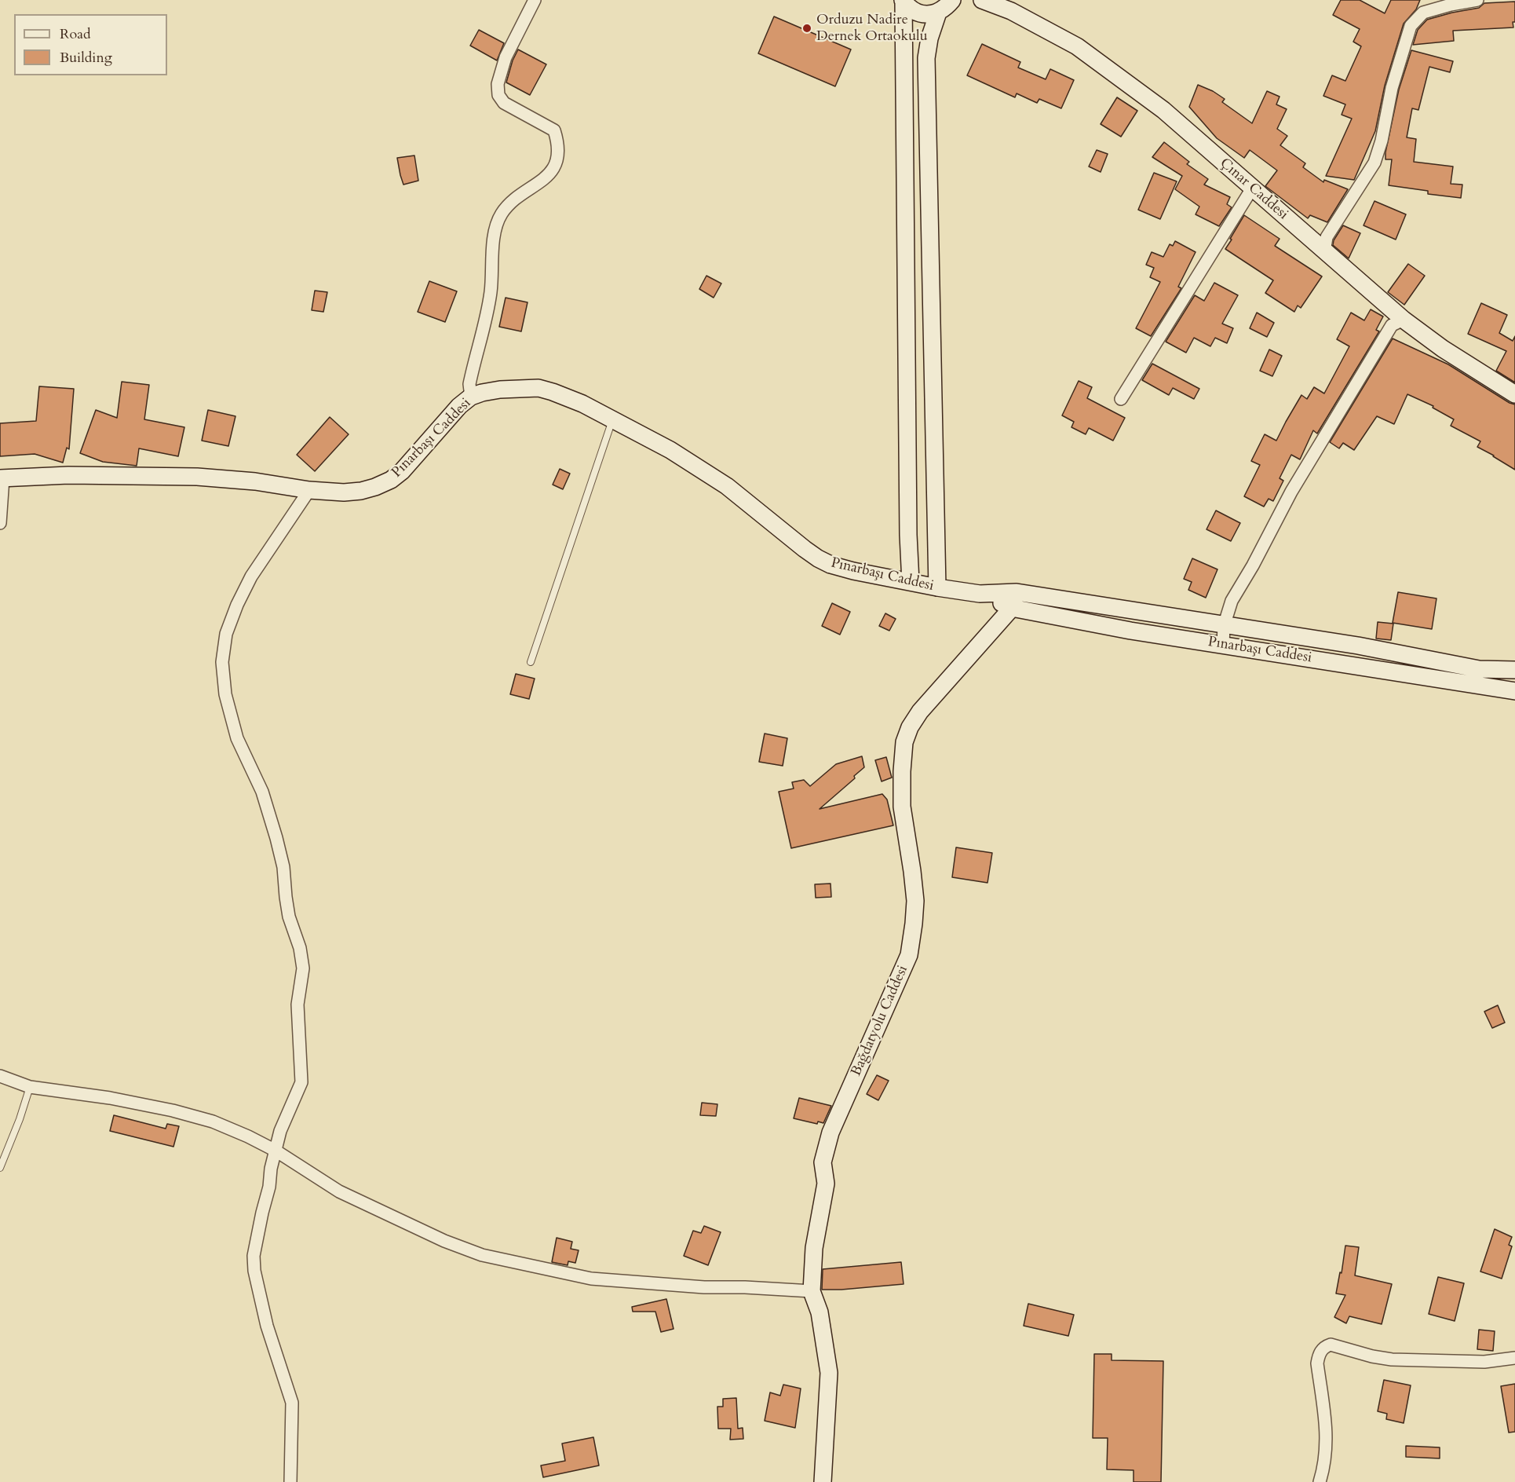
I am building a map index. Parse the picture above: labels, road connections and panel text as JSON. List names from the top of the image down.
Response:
{
  "streets": {
    "street": ["Çınar Caddesi", "Pınarbaşı Caddesi", "Bağdatyolu Caddesi"]
  },
  "crossings": [
    ["Pınarbaşı Caddesi", "Bağdatyolu Caddesi"]
  ],
  "places": ["Orduzu Nadire Dernek Ortaokulu"],
  "legend": ["Road", "Building"]
}
